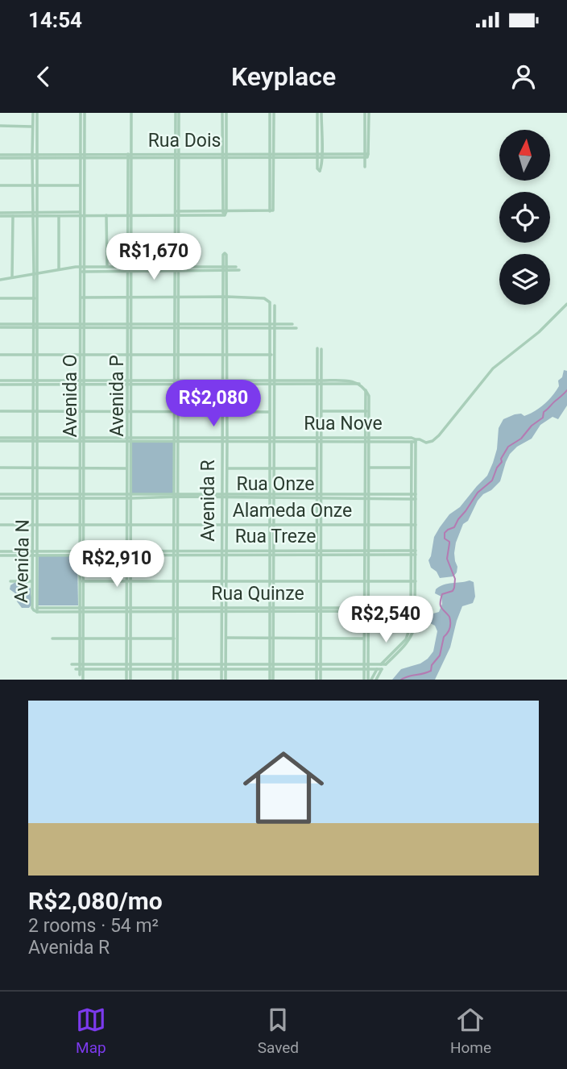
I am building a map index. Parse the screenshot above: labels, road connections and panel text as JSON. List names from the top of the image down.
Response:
{
  "streets": {
    "street": [
      "Rua Dois",
      "Avenida O",
      "Avenida P",
      "Rua Nove",
      "Rua Onze",
      "Avenida R",
      "Alameda Onze",
      "Rua Treze",
      "Avenida N",
      "Rua Quinze"
    ]
  },
  "crossings": [
    ["Rua Dois", "Avenida O"],
    ["Rua Dois", "Avenida P"],
    ["Rua Dois", "Avenida N"],
    ["Avenida O", "Rua Nove"],
    ["Avenida O", "Rua Onze"],
    ["Avenida O", "Alameda Onze"],
    ["Avenida O", "Rua Treze"],
    ["Avenida O", "Rua Quinze"],
    ["Avenida P", "Rua Nove"],
    ["Avenida P", "Rua Onze"],
    ["Avenida P", "Alameda Onze"],
    ["Avenida P", "Rua Treze"],
    ["Avenida P", "Rua Quinze"],
    ["Rua Nove", "Avenida R"],
    ["Rua Nove", "Avenida N"],
    ["Rua Onze", "Avenida R"],
    ["Rua Onze", "Avenida N"],
    ["Avenida R", "Alameda Onze"],
    ["Avenida R", "Rua Treze"],
    ["Avenida R", "Rua Quinze"],
    ["Alameda Onze", "Avenida N"],
    ["Rua Treze", "Avenida N"],
    ["Avenida N", "Rua Quinze"]
  ],
  "north": "top",
  "page": {
    "status": "14:54",
    "header": "Keyplace",
    "price": [
      "R$1,670",
      "R$2,080",
      "R$2,910",
      "R$2,540"
    ],
    "list": [
      {
        "name": "R$2,080/mo",
        "note": "2 rooms · 54 m² · Avenida R"
      }
    ],
    "tabs": ["Map", "Saved", "Home"]
  }
}
